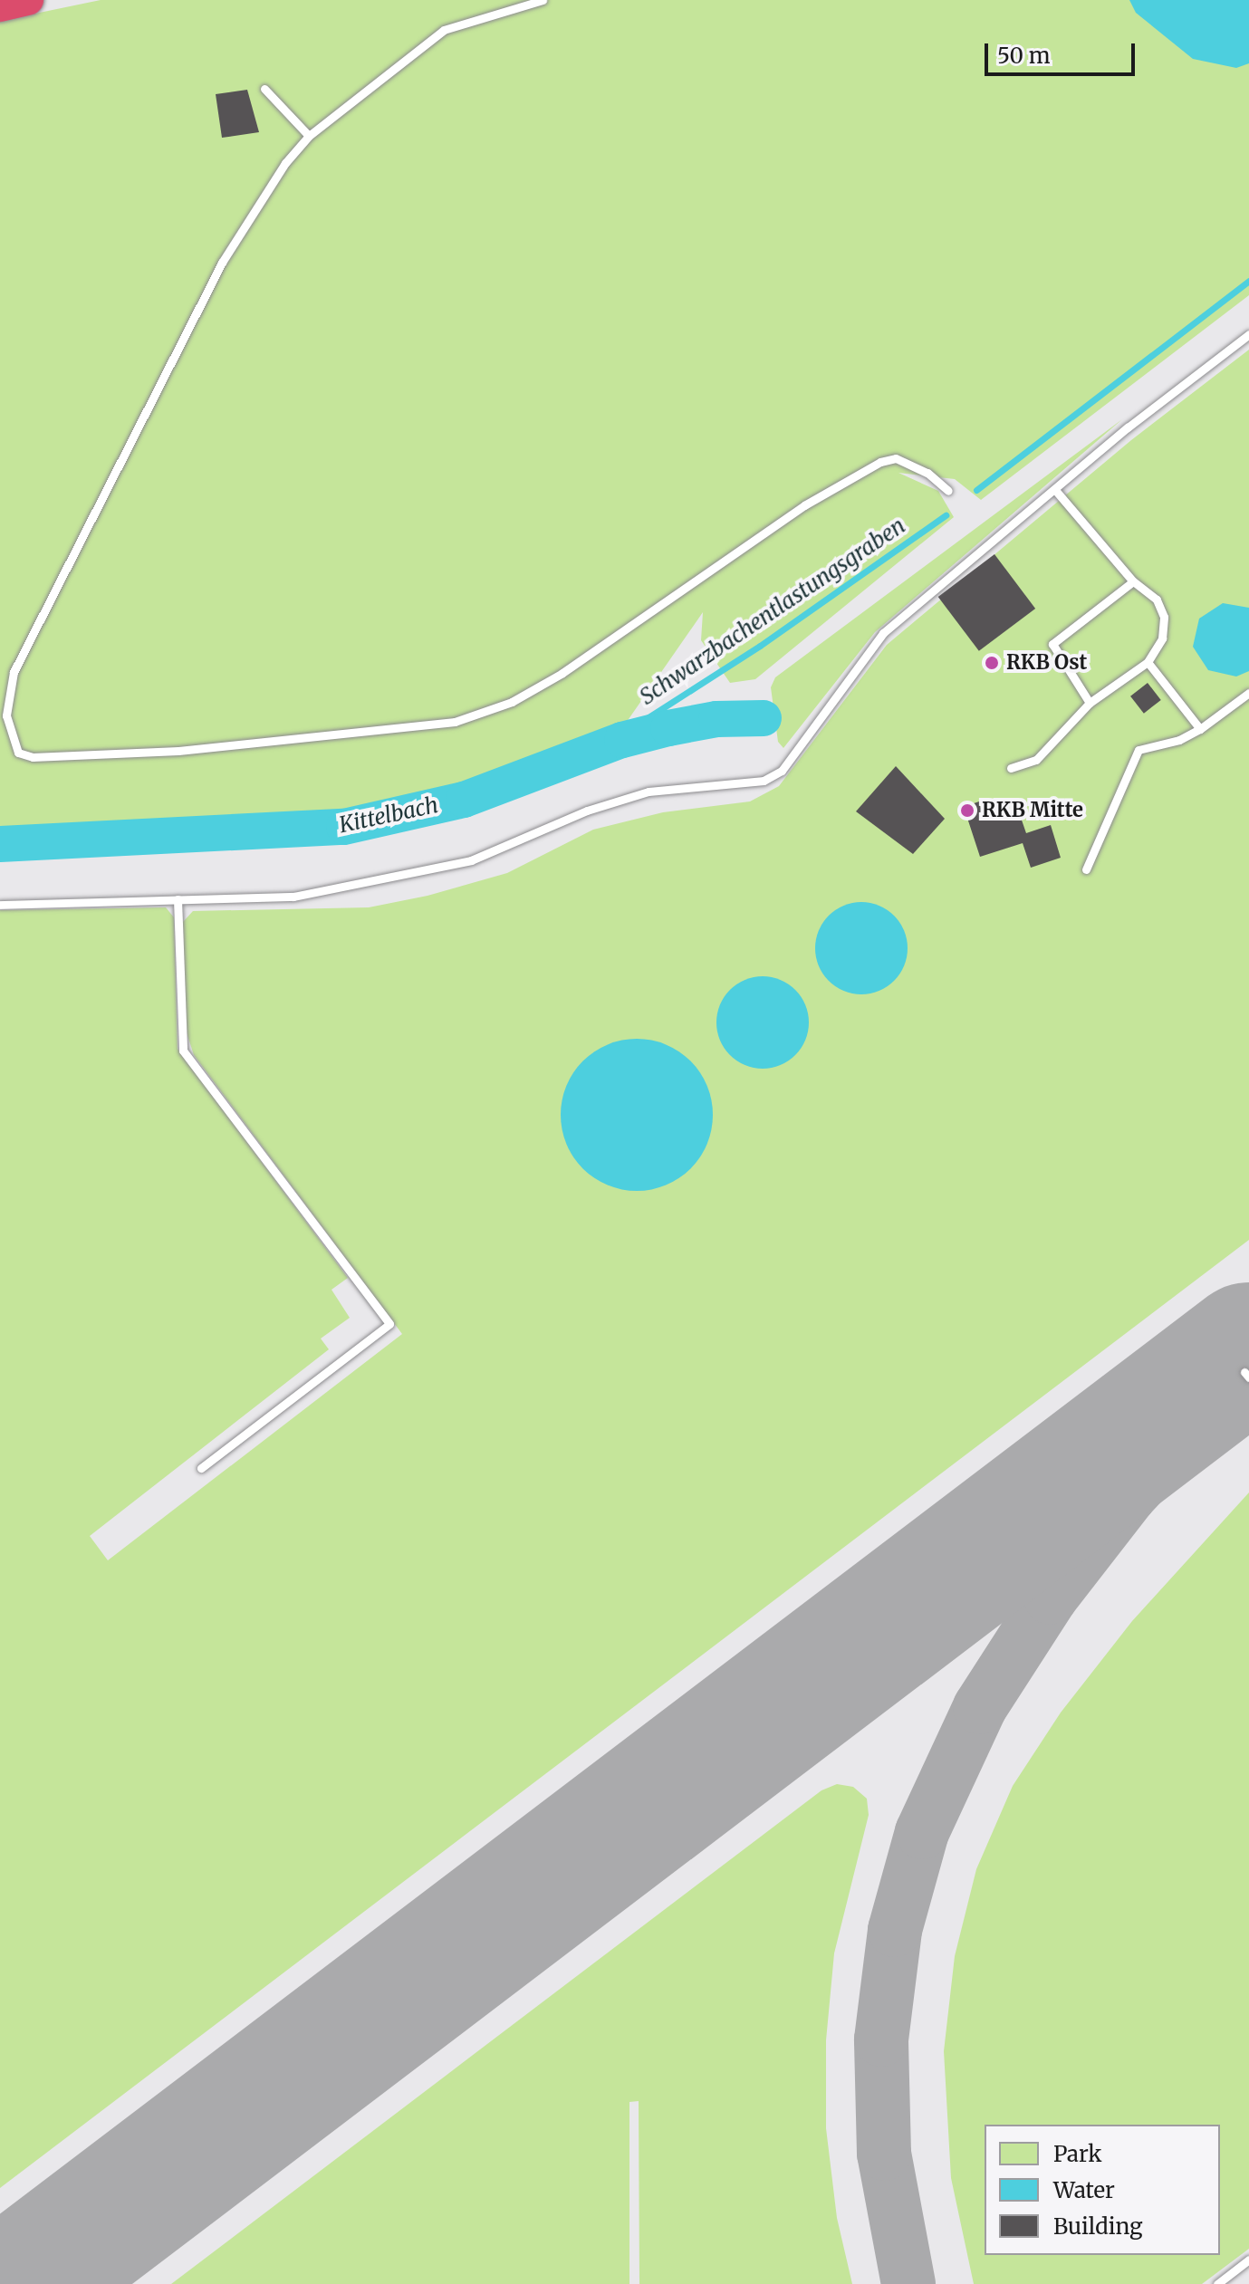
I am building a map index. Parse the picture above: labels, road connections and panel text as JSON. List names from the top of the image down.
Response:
{
  "water": ["Schwarzbachentlastungsgraben", "Kittelbach"],
  "places": ["RKB Ost", "RKB Mitte"],
  "legend": ["Park", "Water", "Building"],
  "scale_bar": "50 m"
}
